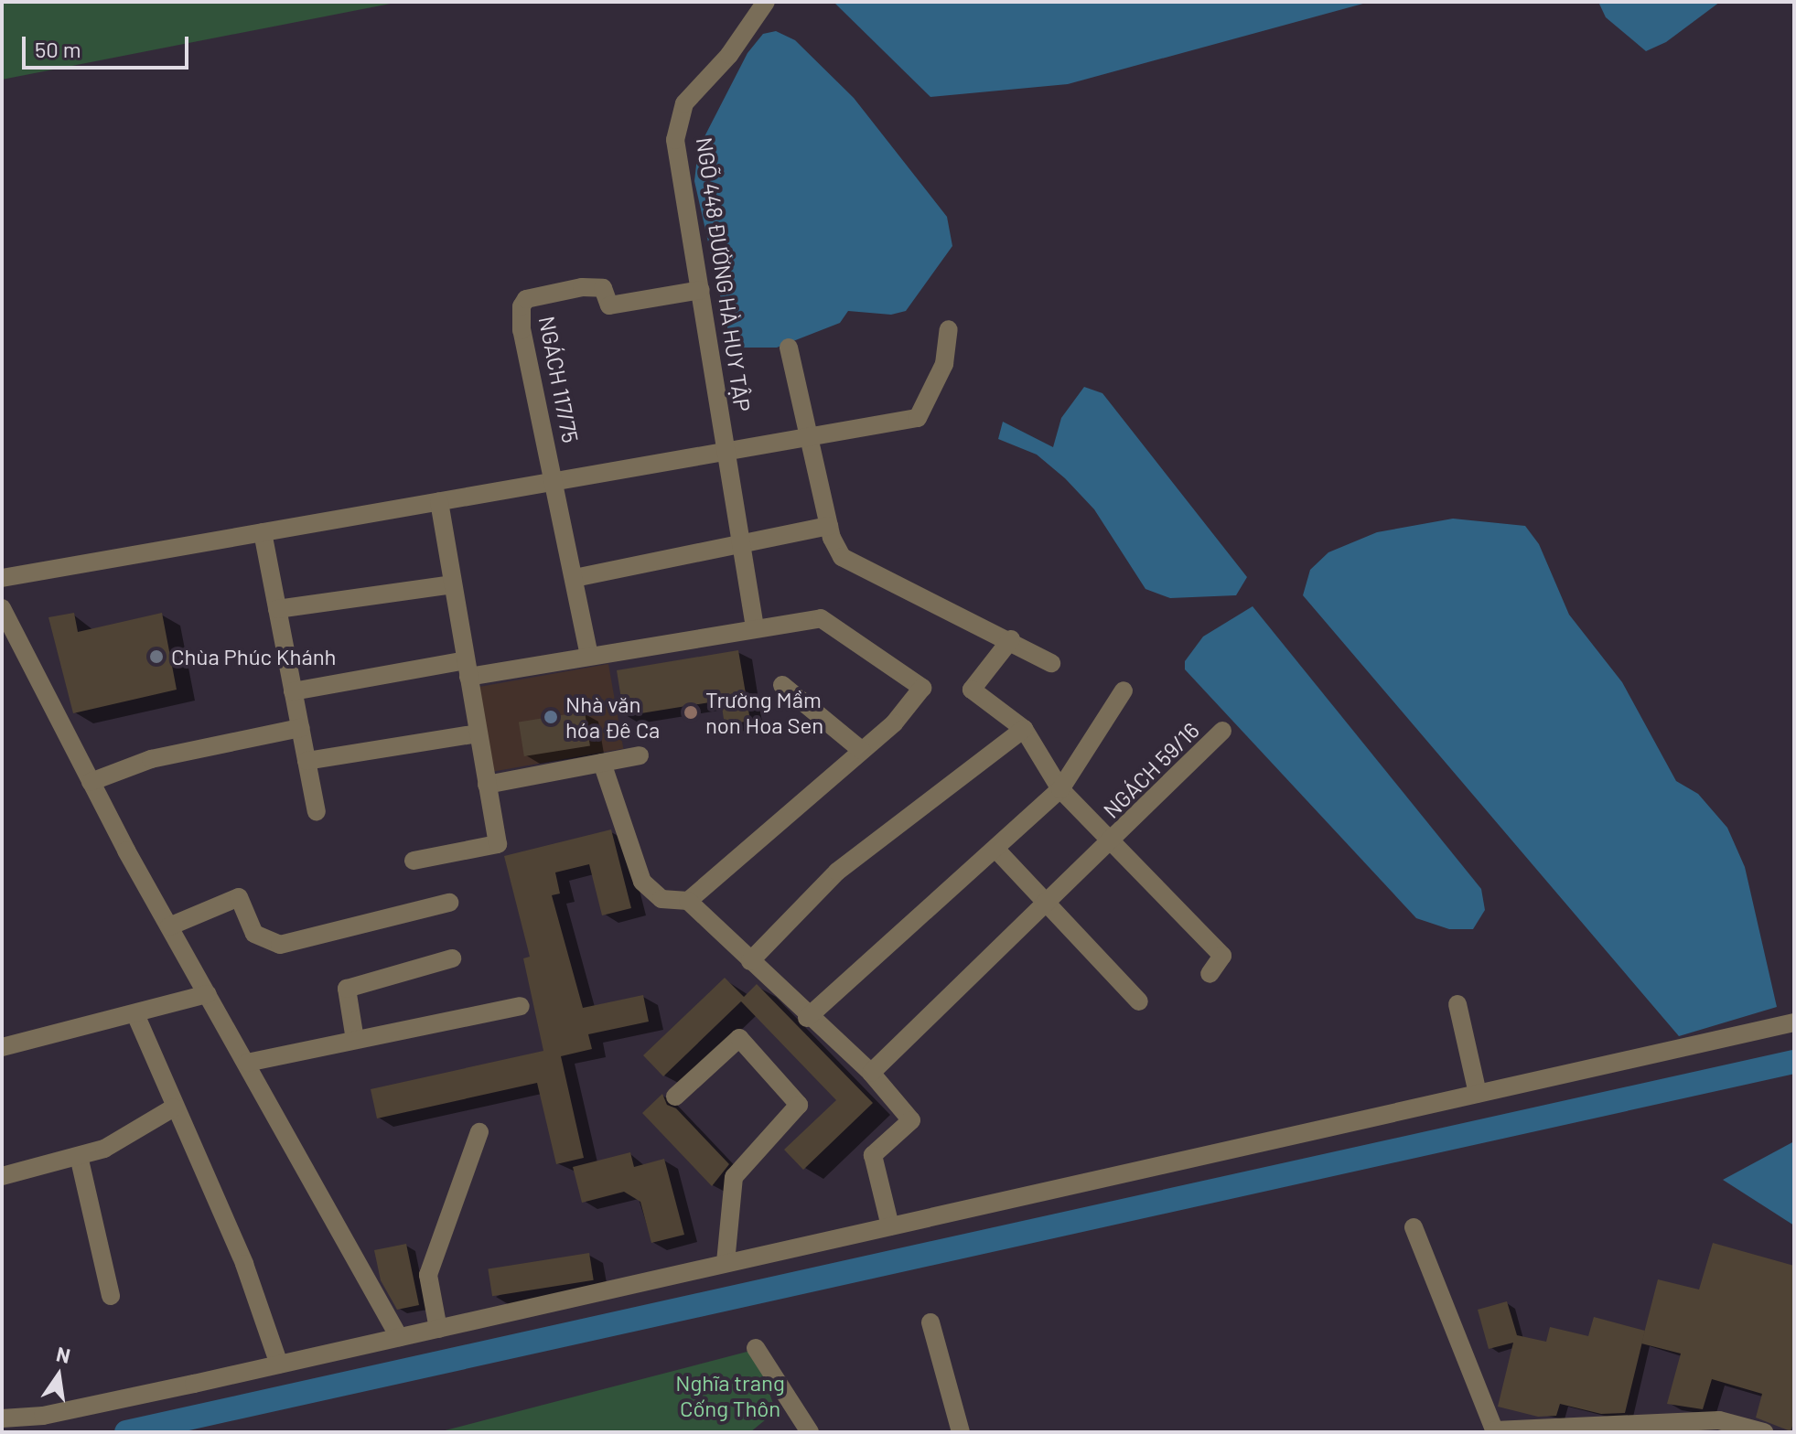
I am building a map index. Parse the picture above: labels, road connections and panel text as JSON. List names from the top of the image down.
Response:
{
  "streets": {
    "street": ["NGÕ 448 ĐƯỜNG HÀ HUY TẬP", "NGÁCH 117/75", "NGÁCH 59/16"]
  },
  "crossings": [
    ["NGÕ 448 ĐƯỜNG HÀ HUY TẬP", "NGÁCH 117/75"]
  ],
  "parks": ["Nghĩa trang Cống Thôn"],
  "places": ["Chùa Phúc Khánh", "Trường Mầm non Hoa Sen", "Nhà văn hóa Đê Ca"],
  "scale_bar": "50 m",
  "north": "top"
}
